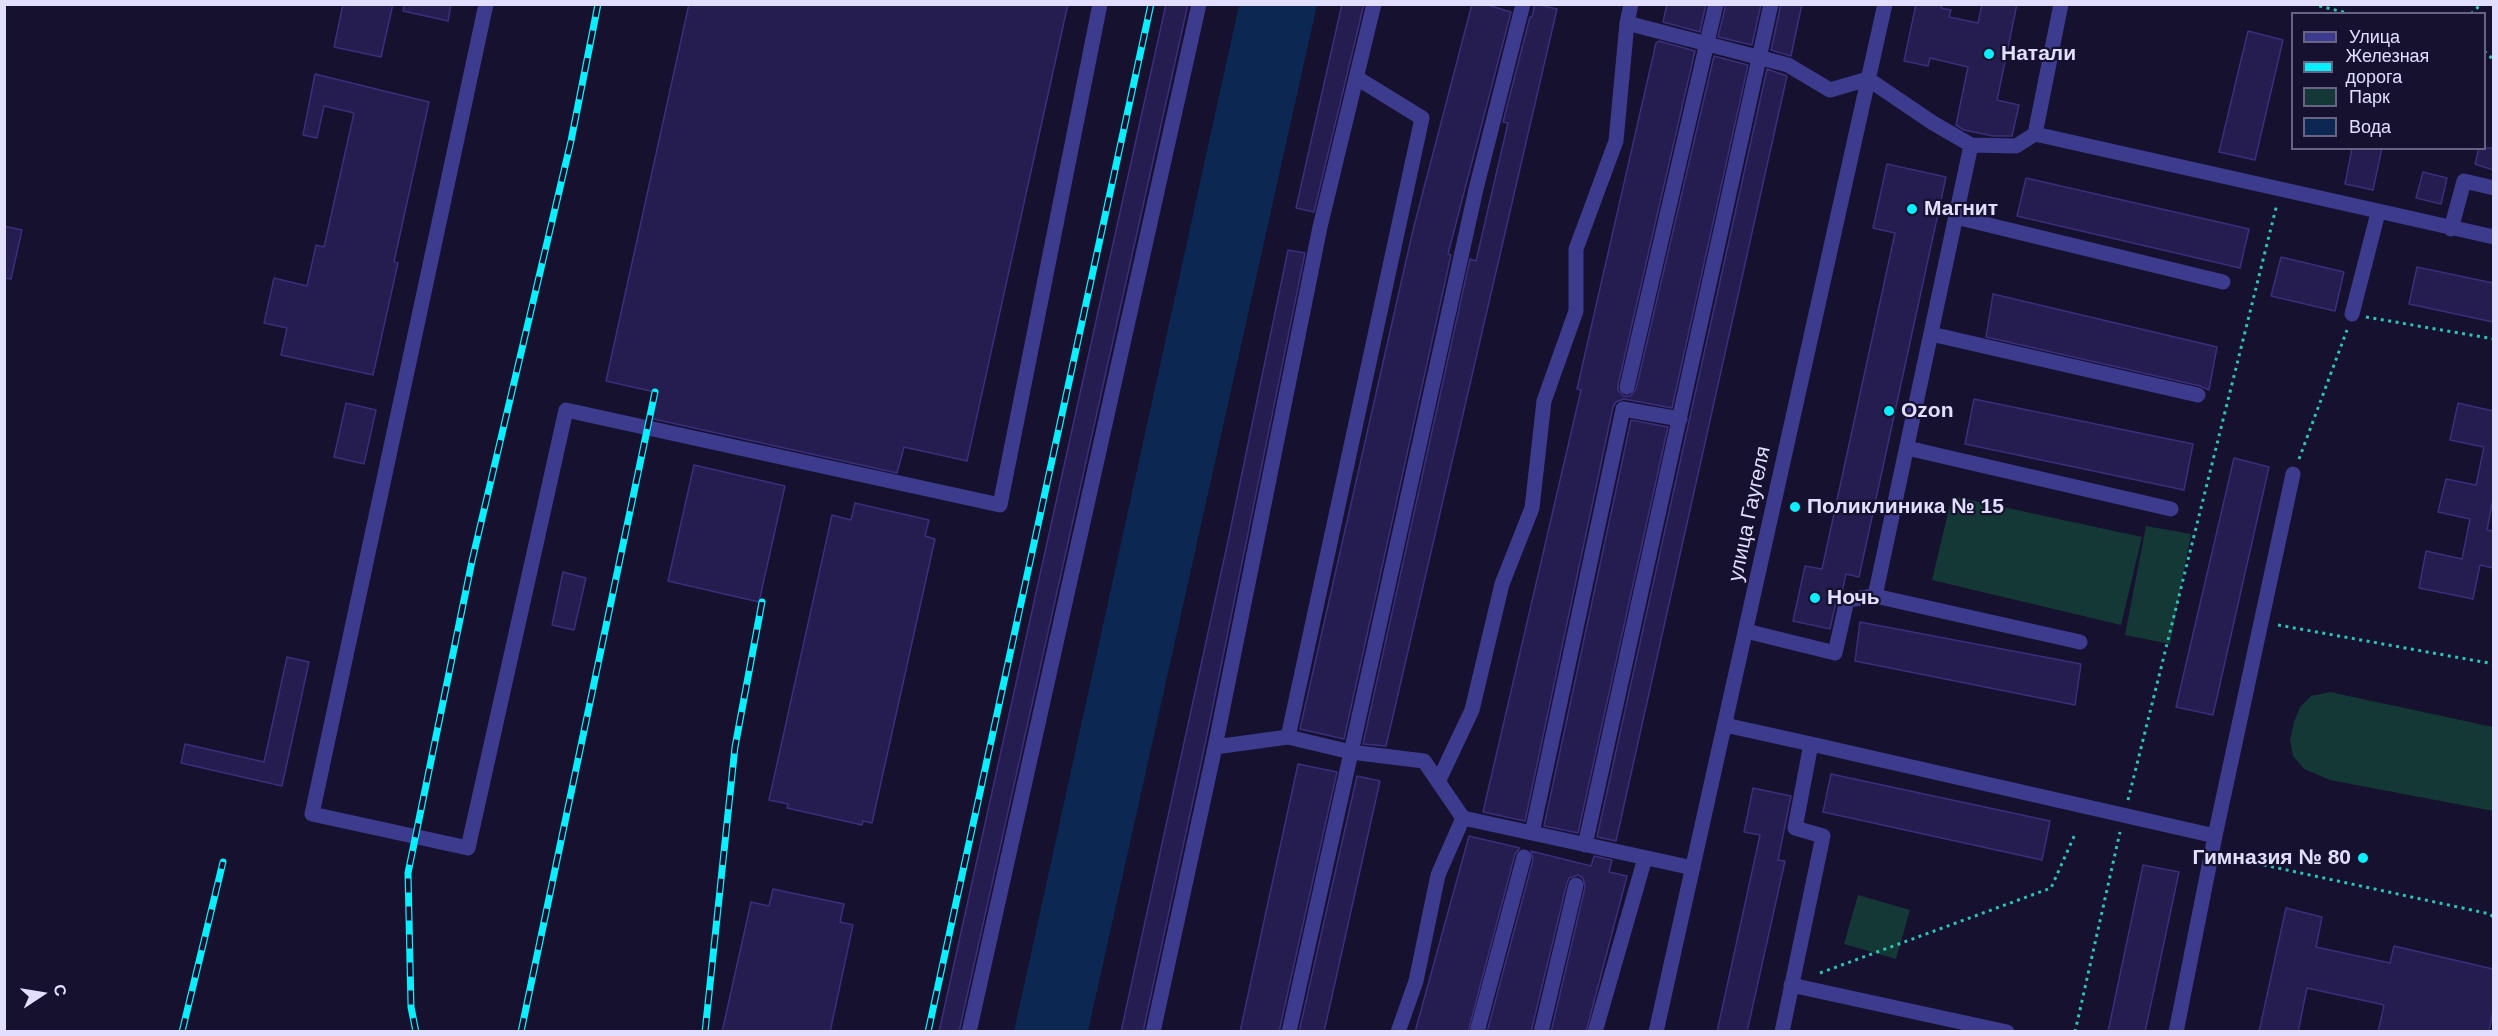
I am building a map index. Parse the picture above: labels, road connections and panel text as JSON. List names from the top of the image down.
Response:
{
  "streets": {
    "street": ["улица Гаугеля"]
  },
  "places": [
    "Натали",
    "Магнит",
    "Ozon",
    "Поликлиника № 15",
    "Ночь",
    "Гимназия № 80"
  ],
  "legend": [
    "Улица",
    "Железная дорога",
    "Парк",
    "Вода"
  ],
  "north": "right"
}
